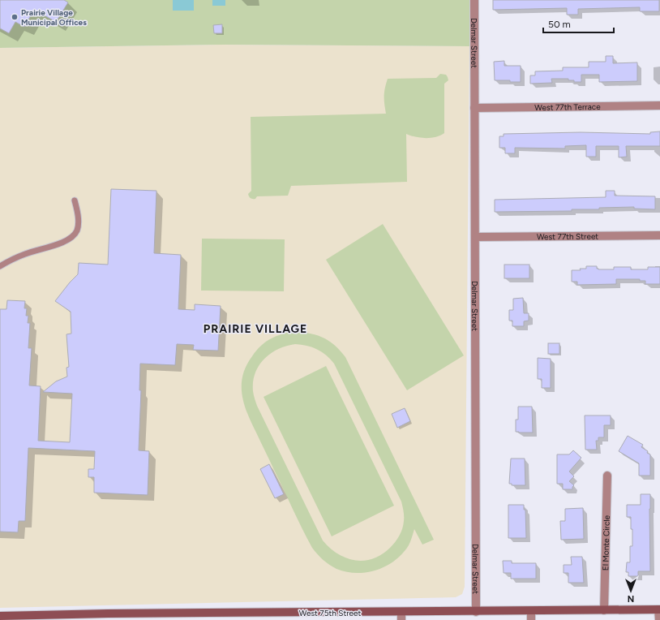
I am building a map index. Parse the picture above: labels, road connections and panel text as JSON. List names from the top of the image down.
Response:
{
  "streets": {
    "main road": ["West 75th Street"],
    "street": [
      "Delmar Street",
      "West 77th Terrace",
      "West 77th Street",
      "El Monte Circle"
    ]
  },
  "crossings": [
    ["Delmar Street", "West 77th Terrace"],
    ["Delmar Street", "West 77th Street"],
    ["Delmar Street", "West 75th Street"],
    ["El Monte Circle", "West 75th Street"]
  ],
  "districts": ["PRAIRIE VILLAGE"],
  "places": ["Prairie Village Municipal Offices"],
  "scale_bar": "50 m",
  "north": "bottom"
}
